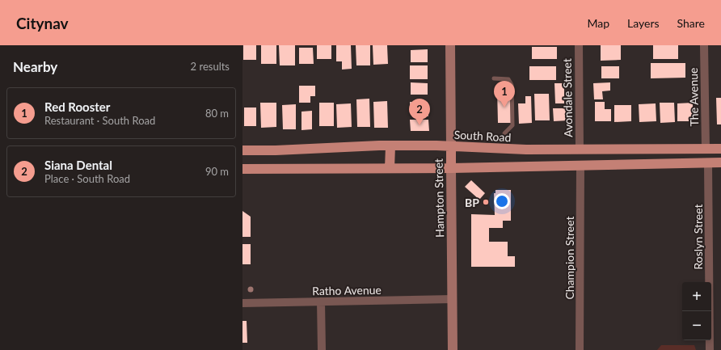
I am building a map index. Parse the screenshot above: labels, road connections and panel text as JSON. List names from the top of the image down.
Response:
{
  "streets": {
    "main road": ["South Road", "Hampton Street"],
    "street": [
      "The Avenue",
      "Avondale Street",
      "Roslyn Street",
      "Champion Street",
      "Ratho Avenue"
    ]
  },
  "crossings": [
    ["The Avenue", "South Road"],
    ["Avondale Street", "South Road"],
    ["South Road", "Hampton Street"],
    ["Hampton Street", "Ratho Avenue"]
  ],
  "places": ["BP"],
  "page": {
    "header": "Citynav",
    "nav": ["Map", "Layers", "Share"],
    "heading": ["Nearby", "2 results"],
    "pins": ["1", "2"],
    "list": [
      {
        "mark": "1",
        "name": "Red Rooster",
        "note": "Restaurant · South Road",
        "value": "80 m"
      },
      {
        "mark": "2",
        "name": "Siana Dental",
        "note": "Place · South Road",
        "value": "90 m"
      }
    ],
    "map_buttons": ["+", "−"]
  }
}
